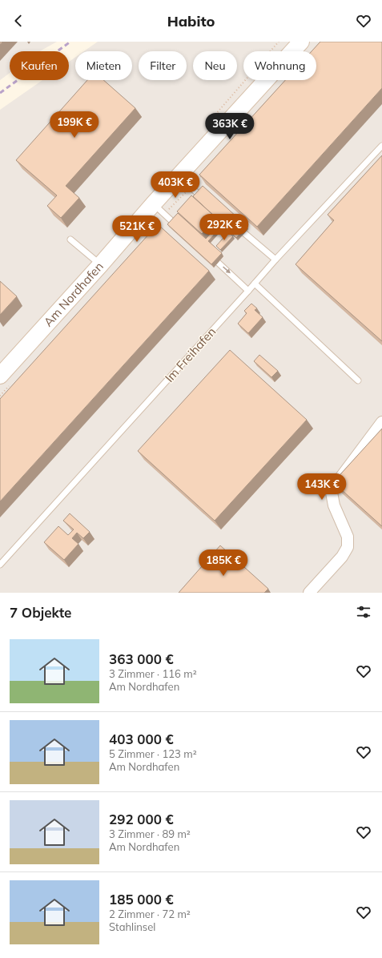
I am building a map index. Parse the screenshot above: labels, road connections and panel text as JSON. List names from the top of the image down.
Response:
{
  "streets": {
    "main road": ["Am Nordhafen"],
    "lane": ["Im Freihafen"]
  },
  "page": {
    "header": "Habito",
    "chip": [
      "Kaufen",
      "Mieten",
      "Filter",
      "Neu",
      "Wohnung"
    ],
    "price": [
      "199K €",
      "363K €",
      "403K €",
      "292K €",
      "521K €",
      "143K €",
      "185K €"
    ],
    "heading": "7 Objekte",
    "list": [
      {
        "name": "363 000 €",
        "note": "3 Zimmer · 116 m² · Am Nordhafen"
      },
      {
        "name": "403 000 €",
        "note": "5 Zimmer · 123 m² · Am Nordhafen"
      },
      {
        "name": "292 000 €",
        "note": "3 Zimmer · 89 m² · Am Nordhafen"
      },
      {
        "name": "185 000 €",
        "note": "2 Zimmer · 72 m² · Stahlinsel"
      }
    ]
  }
}
